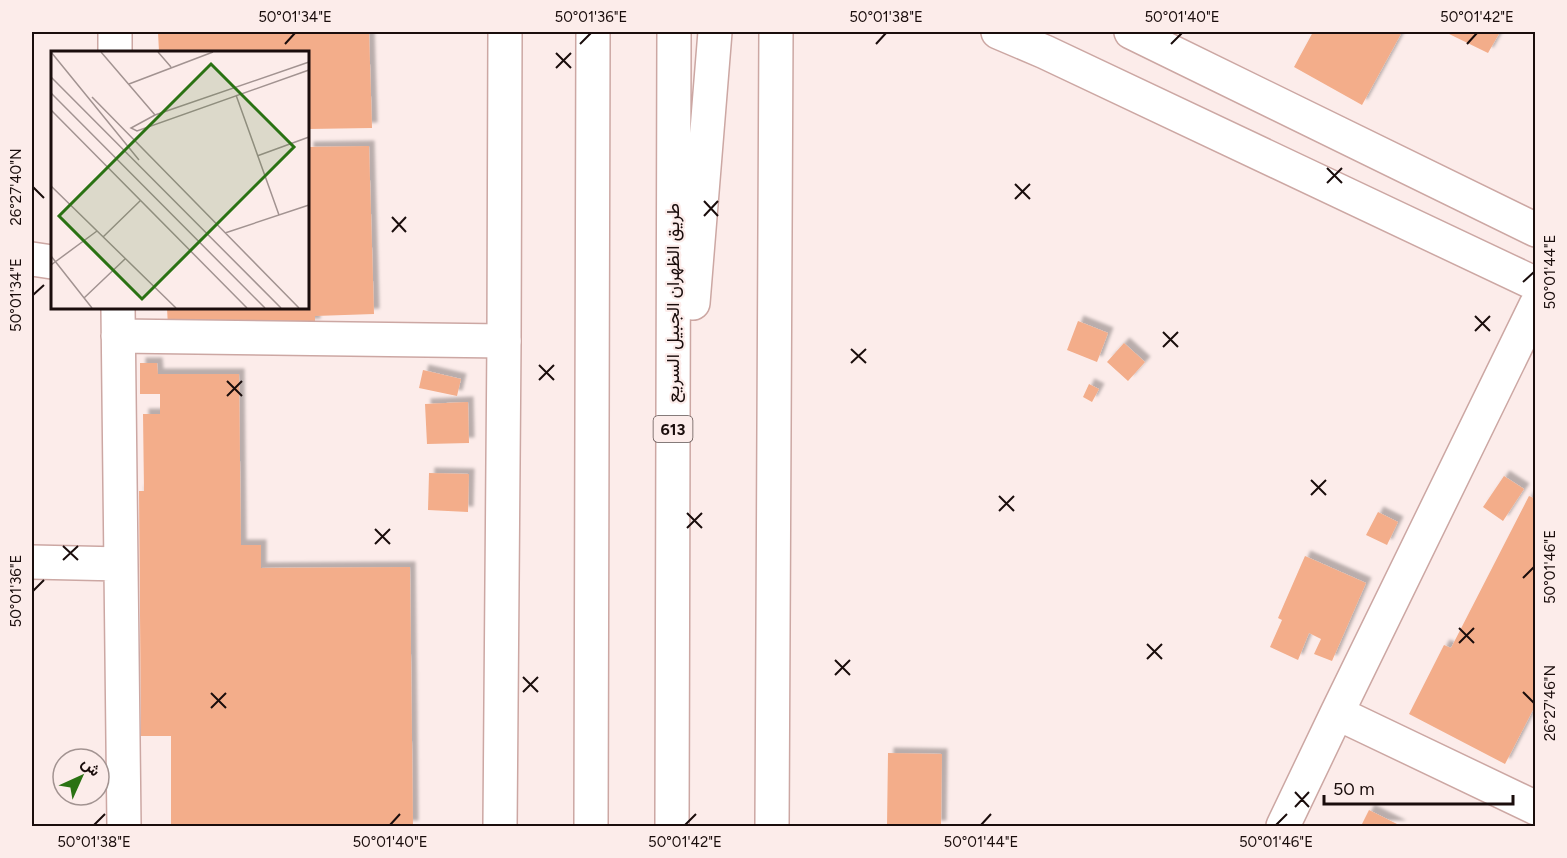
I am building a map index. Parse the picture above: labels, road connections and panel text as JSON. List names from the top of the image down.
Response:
{
  "streets": {
    "main road": ["طريق الظهران الجبيل السريع", "613"]
  },
  "scale_bar": "50 m",
  "north": "top right",
  "coordinates": [
    "50°01'34\"E",
    "50°01'36\"E",
    "50°01'38\"E",
    "50°01'40\"E",
    "50°01'42\"E",
    "26°27'40\"N",
    "50°01'44\"E",
    "50°01'46\"E",
    "26°27'46\"N"
  ]
}
